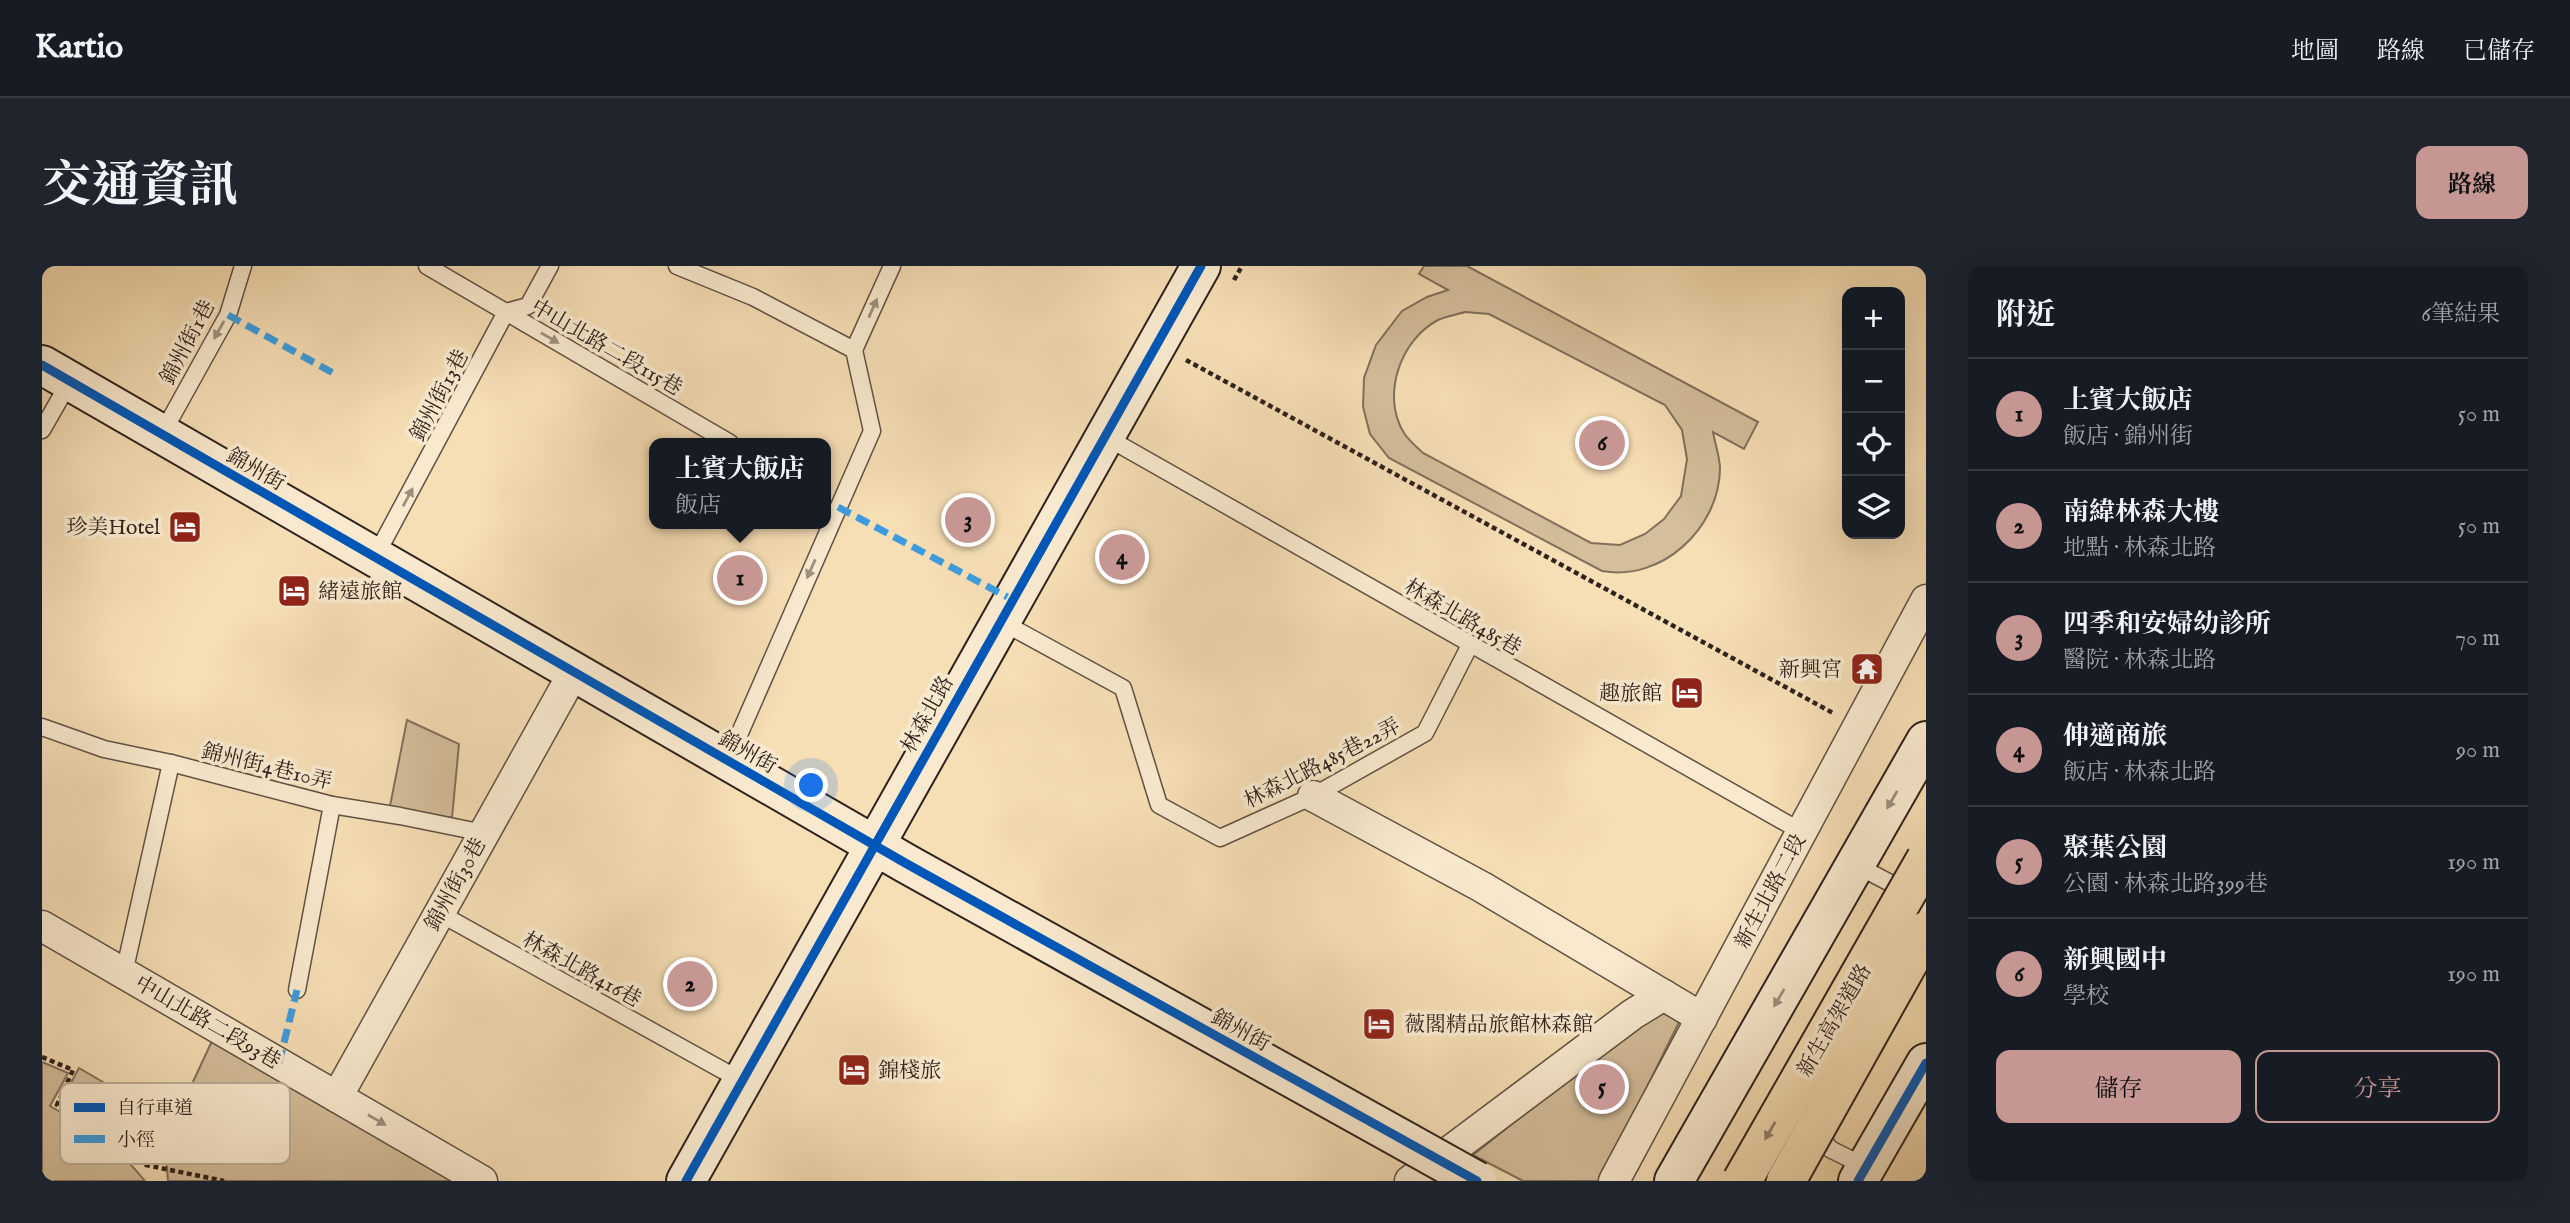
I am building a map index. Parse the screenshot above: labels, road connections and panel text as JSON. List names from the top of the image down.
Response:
{
  "streets": {
    "highway": ["新生高架道路"],
    "street": [
      "錦州街",
      "林森北路",
      "錦州街30巷",
      "新生北路二段",
      "中山北路二段93巷"
    ],
    "lane": [
      "錦州街1巷",
      "中山北路二段115巷",
      "錦州街13巷",
      "林森北路485巷",
      "林森北路485巷22弄",
      "錦州街4巷10弄",
      "林森北路416巷"
    ]
  },
  "crossings": [
    ["錦州街1巷", "錦州街"],
    ["中山北路二段115巷", "錦州街13巷"],
    ["錦州街13巷", "錦州街"],
    ["錦州街", "林森北路"],
    ["錦州街", "錦州街30巷"],
    ["林森北路485巷", "林森北路"],
    ["林森北路485巷", "林森北路485巷22弄"],
    ["林森北路485巷", "新生北路二段"],
    ["林森北路", "林森北路485巷22弄"],
    ["林森北路", "林森北路416巷"],
    ["錦州街4巷10弄", "錦州街30巷"],
    ["錦州街30巷", "林森北路416巷"],
    ["錦州街30巷", "中山北路二段93巷"]
  ],
  "one_way": ["錦州街1巷", "錦州街13巷"],
  "places": {
    "hotel": [
      "珍美Hotel",
      "緒遠旅館",
      "趣旅館",
      "薇閣精品旅館林森館",
      "錦棧旅"
    ],
    "temple": ["新興宮"]
  },
  "legend": ["自行車道", "小徑"],
  "page": {
    "header": "Kartio",
    "nav": ["地圖", "路線", "已儲存"],
    "title": "交通資訊",
    "buttons": [
      "路線",
      ["儲存", "分享"]
    ],
    "heading": ["附近", "6筆結果"],
    "map_buttons": ["+", "−"],
    "list": [
      {
        "mark": "1",
        "name": "上賓大飯店",
        "note": "飯店 · 錦州街",
        "value": "50 m"
      },
      {
        "mark": "2",
        "name": "南緯林森大樓",
        "note": "地點 · 林森北路",
        "value": "50 m"
      },
      {
        "mark": "3",
        "name": "四季和安婦幼診所",
        "note": "醫院 · 林森北路",
        "value": "70 m"
      },
      {
        "mark": "4",
        "name": "伸適商旅",
        "note": "飯店 · 林森北路",
        "value": "90 m"
      },
      {
        "mark": "5",
        "name": "聚葉公園",
        "note": "公園 · 林森北路399巷",
        "value": "190 m"
      },
      {
        "mark": "6",
        "name": "新興國中",
        "note": "學校",
        "value": "190 m"
      }
    ],
    "pins": [
      "6",
      "3",
      "4",
      "1",
      "2",
      "5"
    ],
    "popup": ["上賓大飯店", "飯店"]
  }
}
